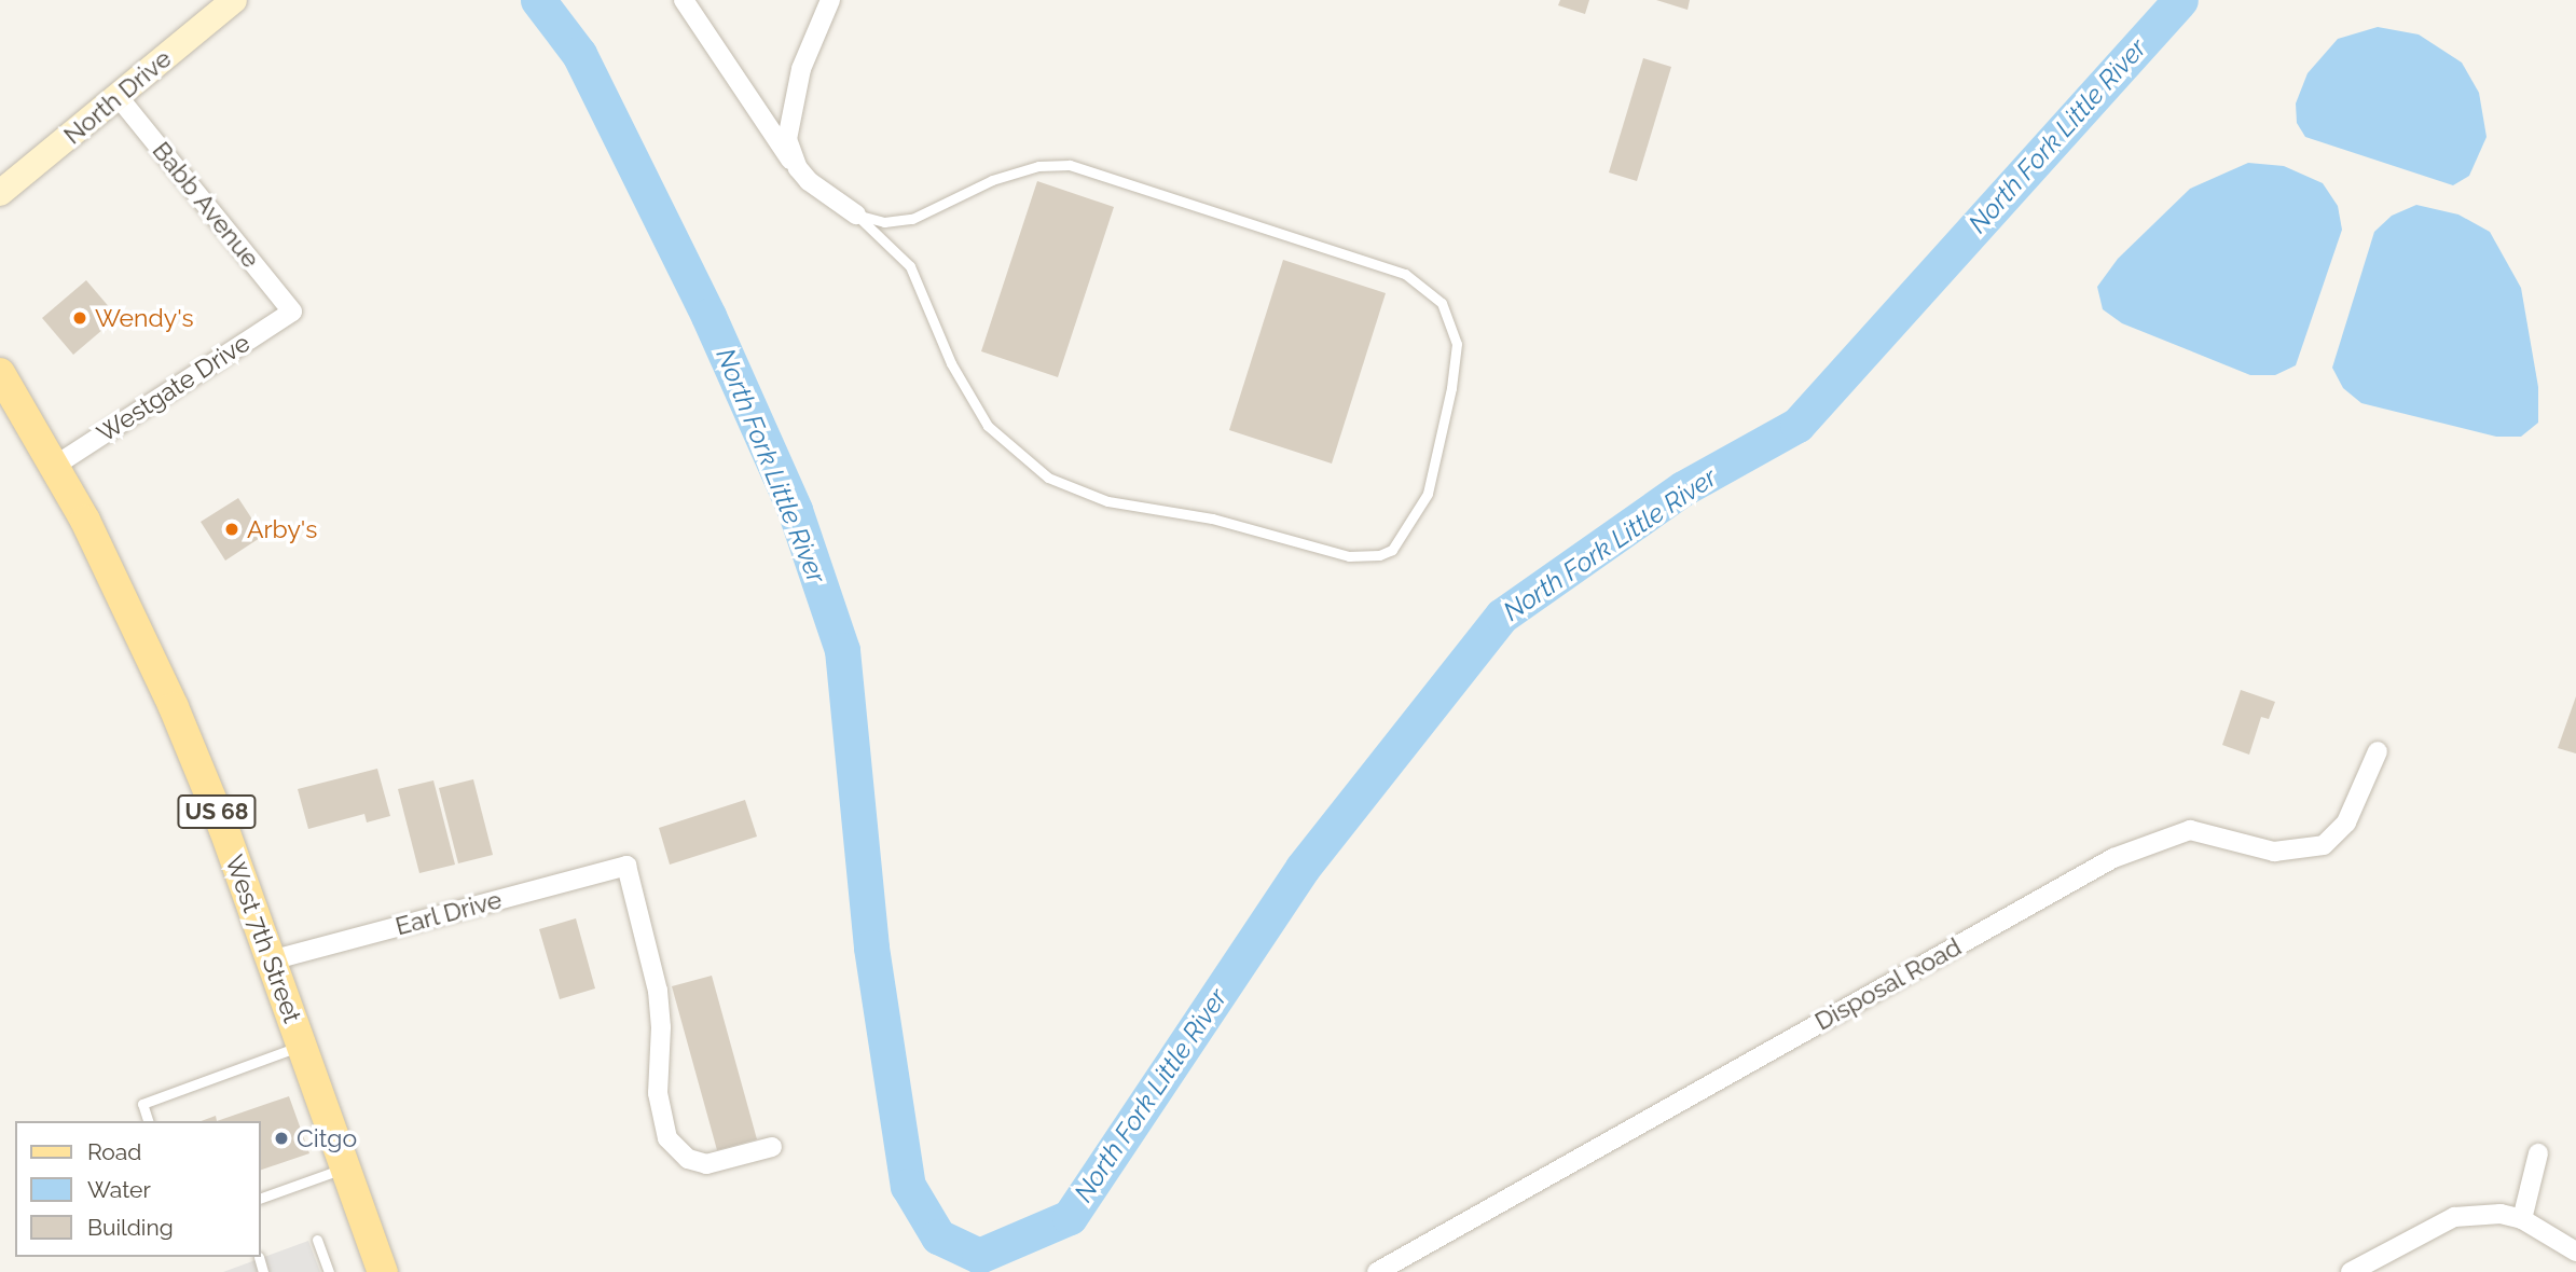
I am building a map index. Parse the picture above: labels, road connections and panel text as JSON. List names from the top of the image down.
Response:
{
  "streets": {
    "main road": ["North Drive", "US 68", "West 7th Street"],
    "street": [
      "Babb Avenue",
      "Westgate Drive",
      "Earl Drive",
      "Disposal Road"
    ]
  },
  "crossings": [
    ["North Drive", "Babb Avenue"],
    ["Babb Avenue", "Westgate Drive"],
    ["Westgate Drive", "West 7th Street"],
    ["Earl Drive", "West 7th Street"]
  ],
  "water": ["North Fork Little River"],
  "places": ["Wendy's", "Arby's", "Citgo"],
  "legend": ["Road", "Water", "Building"]
}
